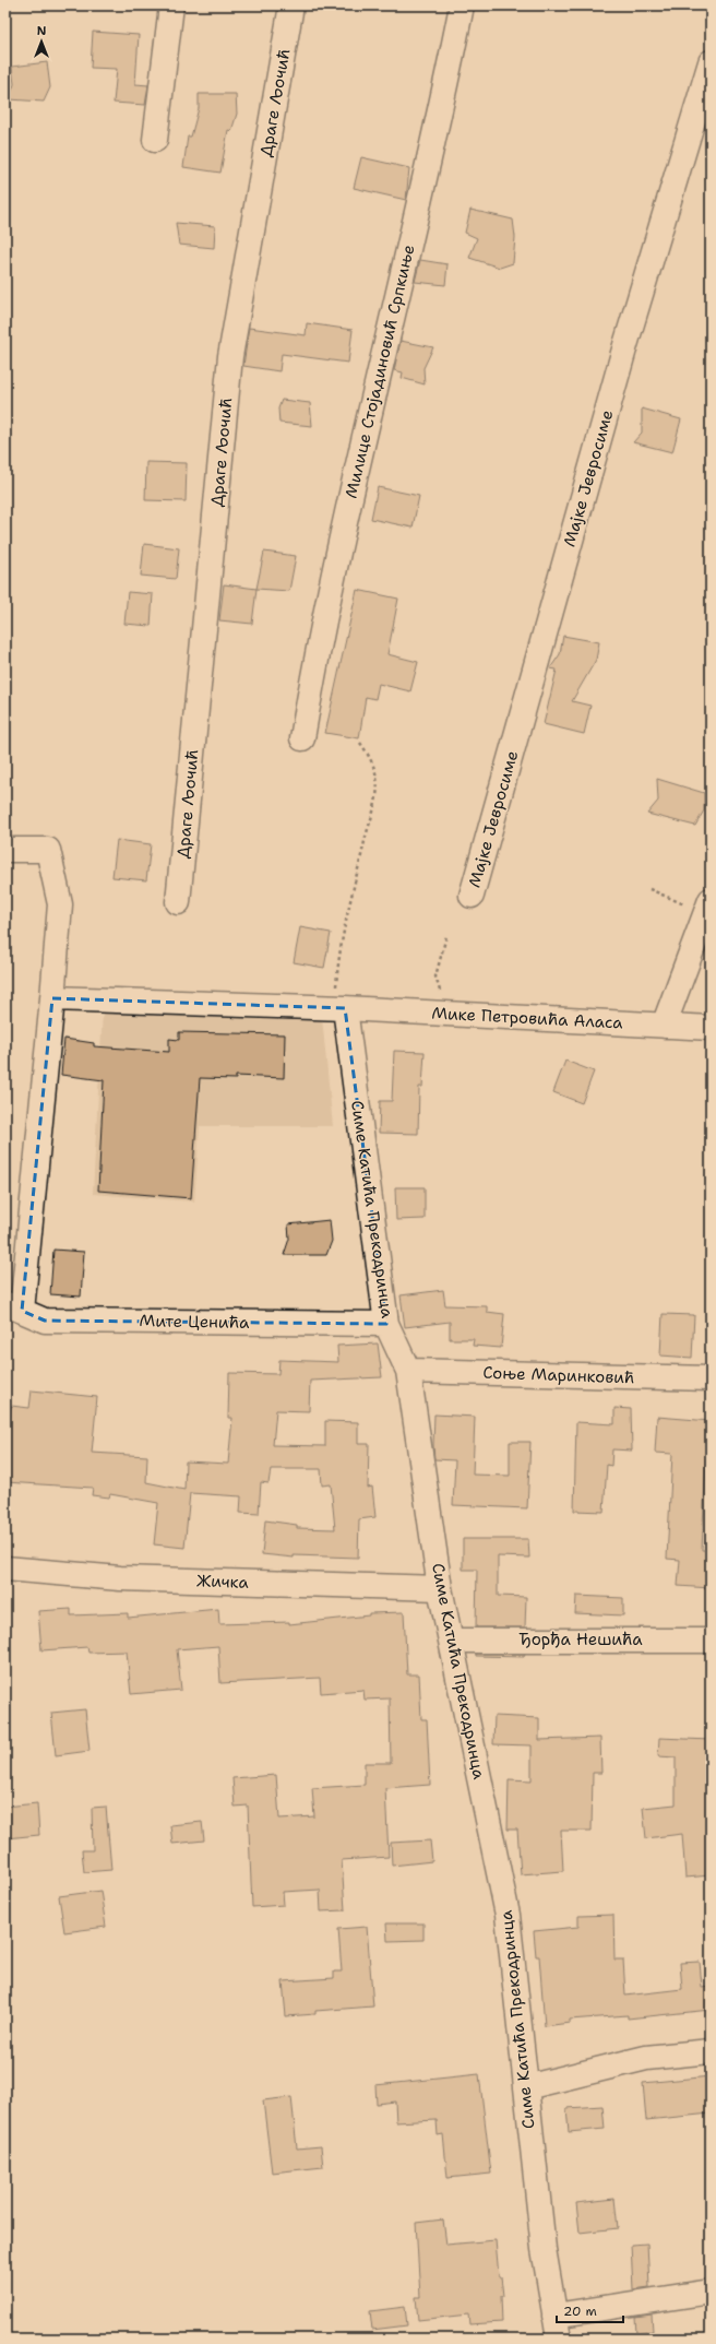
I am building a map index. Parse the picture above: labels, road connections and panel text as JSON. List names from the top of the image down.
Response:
{
  "streets": {
    "street": [
      "Драге Љочић",
      "Милице Стојадиновић Српкиње",
      "Мајке Јевросиме",
      "Мике Петровића Аласа",
      "Симе Катића Прекодринца",
      "Мите Ценића",
      "Соње Маринковић",
      "Жичка",
      "Ђорђа Нешића"
    ]
  },
  "crossings": [
    ["Мике Петровића Аласа", "Симе Катића Прекодринца"],
    ["Симе Катића Прекодринца", "Мите Ценића"],
    ["Симе Катића Прекодринца", "Соње Маринковић"],
    ["Симе Катића Прекодринца", "Жичка"],
    ["Симе Катића Прекодринца", "Ђорђа Нешића"]
  ],
  "scale_bar": "20 m",
  "north": "top"
}
